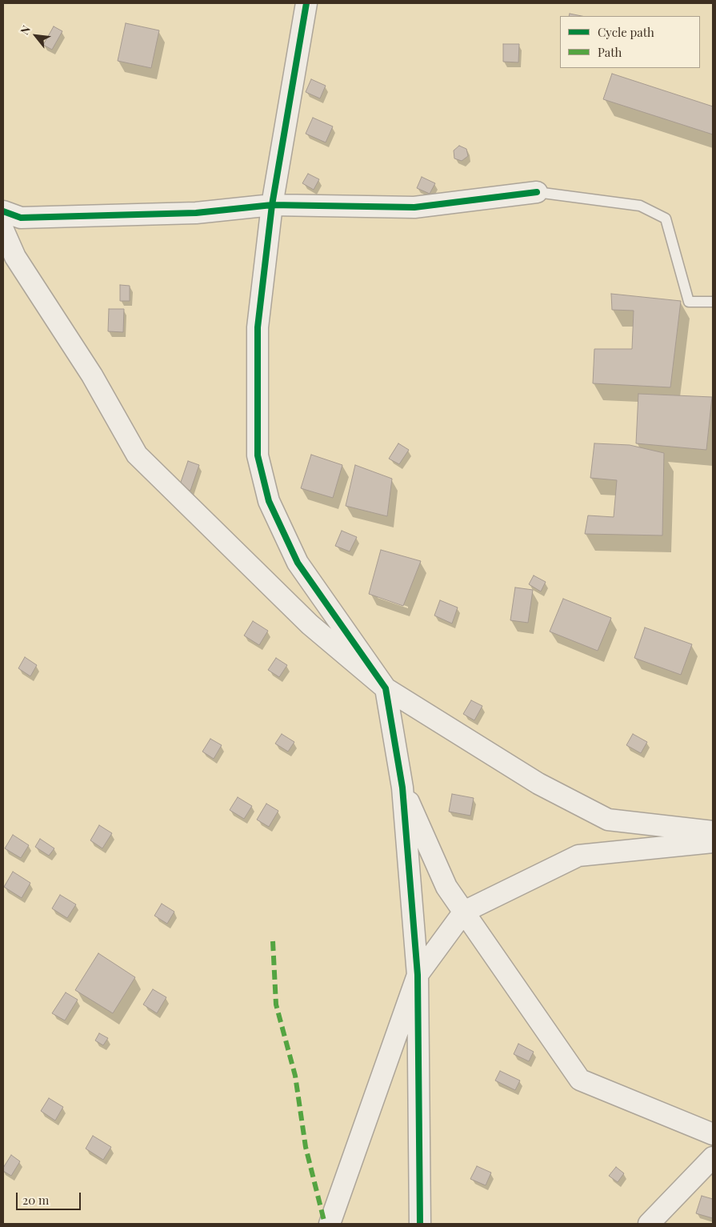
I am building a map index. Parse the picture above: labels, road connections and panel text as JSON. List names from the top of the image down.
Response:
{
  "legend": ["Cycle path", "Path"],
  "scale_bar": "20 m",
  "north": "top left"
}
